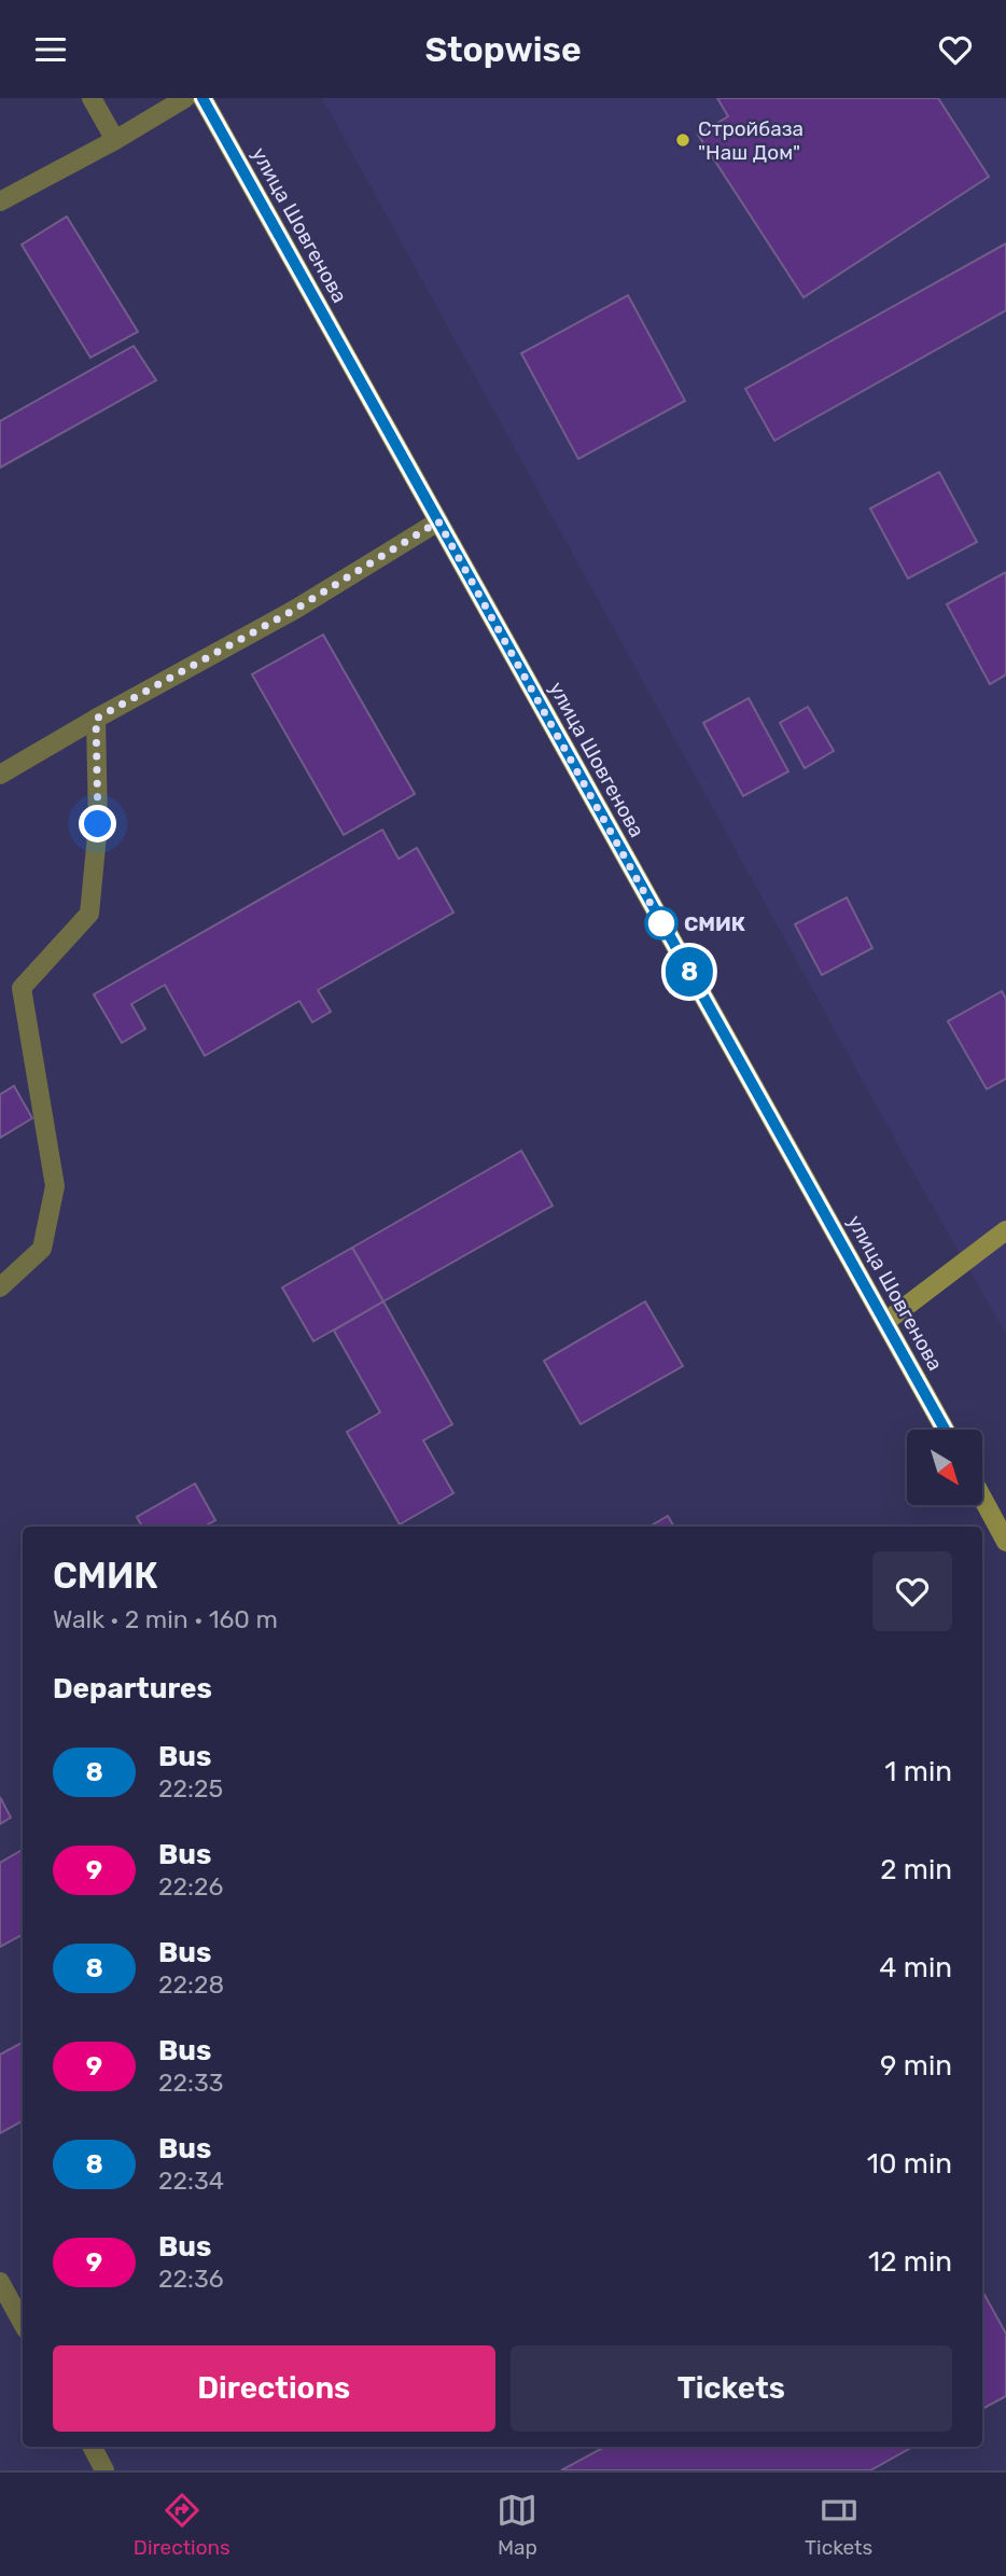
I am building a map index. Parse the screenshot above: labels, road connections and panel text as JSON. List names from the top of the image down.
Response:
{
  "streets": {
    "street": ["улица Шовгенова"]
  },
  "places": ["Стройбаза \"Наш Дом\"", "СМИК"],
  "lines": ["bus line 8"],
  "north": "bottom right",
  "page": {
    "header": "Stopwise",
    "on_map": "8",
    "heading": [
      ["СМИК", "Walk · 2 min · 160 m"],
      "Departures"
    ],
    "list": [
      {
        "mark": "8",
        "name": "Bus",
        "note": "22:25",
        "value": "1 min"
      },
      {
        "mark": "9",
        "name": "Bus",
        "note": "22:26",
        "value": "2 min"
      },
      {
        "mark": "8",
        "name": "Bus",
        "note": "22:28",
        "value": "4 min"
      },
      {
        "mark": "9",
        "name": "Bus",
        "note": "22:33",
        "value": "9 min"
      },
      {
        "mark": "8",
        "name": "Bus",
        "note": "22:34",
        "value": "10 min"
      },
      {
        "mark": "9",
        "name": "Bus",
        "note": "22:36",
        "value": "12 min"
      }
    ],
    "buttons": ["Directions", "Tickets"],
    "tabs": ["Directions", "Map", "Tickets"]
  }
}
